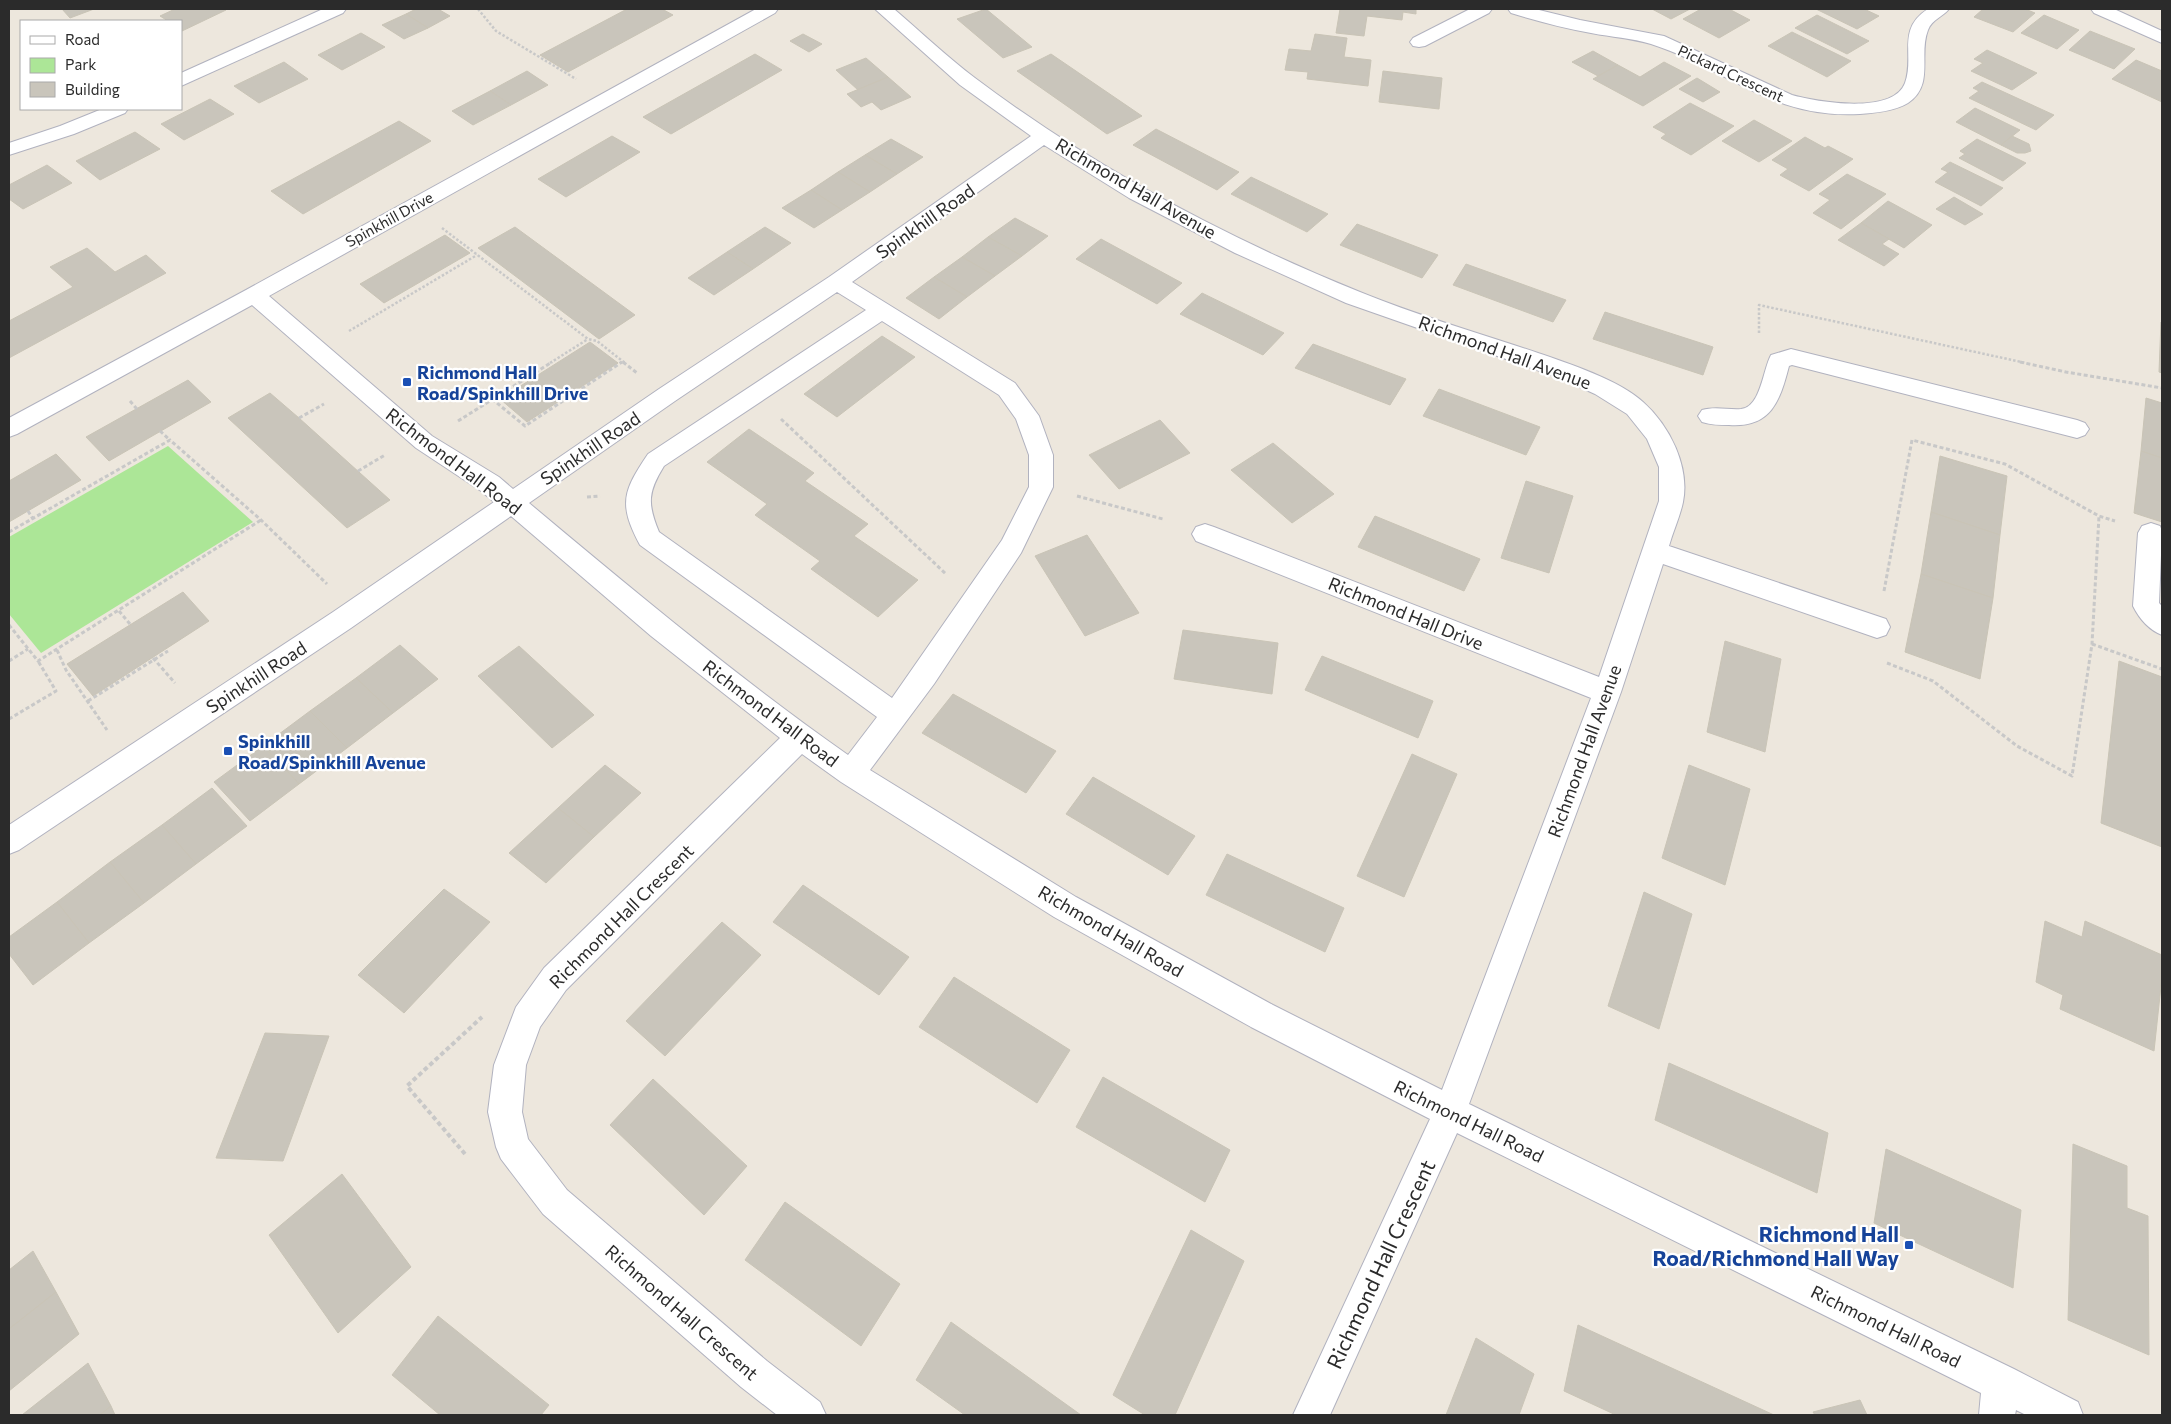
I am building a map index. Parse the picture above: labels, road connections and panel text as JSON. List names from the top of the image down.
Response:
{
  "streets": {
    "street": [
      "Pickard Crescent",
      "Richmond Hall Avenue",
      "Spinkhill Drive",
      "Spinkhill Road",
      "Richmond Hall Road",
      "Richmond Hall Drive",
      "Richmond Hall Crescent"
    ]
  },
  "crossings": [
    ["Richmond Hall Avenue", "Spinkhill Road"],
    ["Richmond Hall Avenue", "Richmond Hall Road"],
    ["Richmond Hall Avenue", "Richmond Hall Drive"],
    ["Richmond Hall Avenue", "Richmond Hall Crescent"],
    ["Spinkhill Drive", "Richmond Hall Road"],
    ["Spinkhill Road", "Richmond Hall Road"],
    ["Richmond Hall Road", "Richmond Hall Crescent"]
  ],
  "places": {
    "transit": ["Richmond Hall Road/Spinkhill Drive", "Spinkhill Road/Spinkhill Avenue", "Richmond Hall Road/Richmond Hall Way"]
  },
  "legend": ["Road", "Park", "Building"]
}
